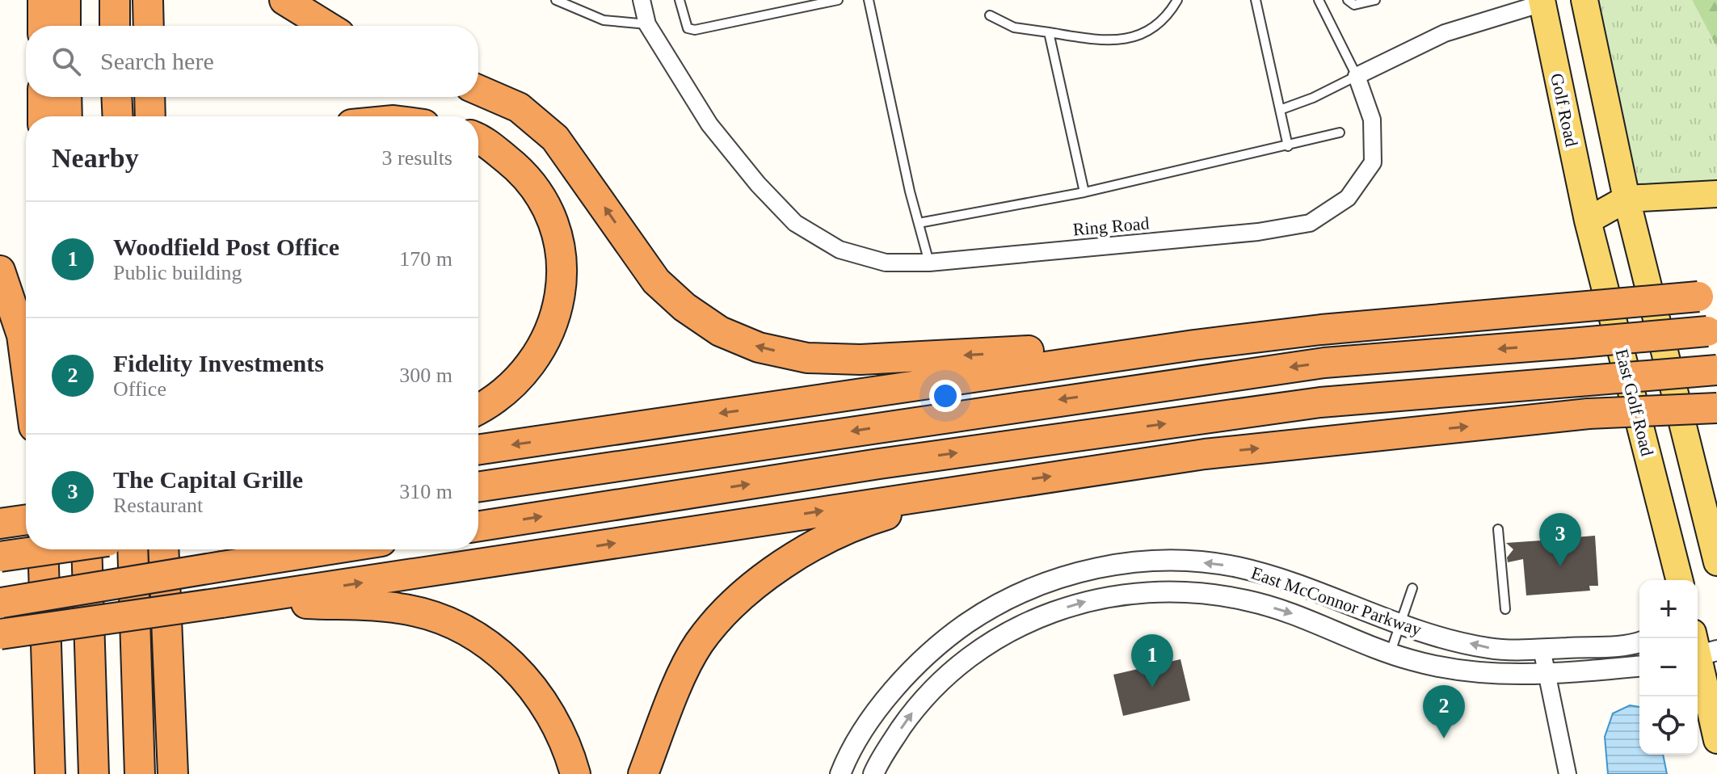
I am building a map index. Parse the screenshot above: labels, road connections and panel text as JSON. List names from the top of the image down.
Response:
{
  "streets": {
    "main road": ["Golf Road", "East Golf Road"],
    "street": ["Ring Road", "East McConnor Parkway"]
  },
  "crossings": [
    ["Golf Road", "East Golf Road"]
  ],
  "page": {
    "search": "Search here",
    "heading": ["Nearby", "3 results"],
    "list": [
      {
        "mark": "1",
        "name": "Woodfield Post Office",
        "note": "Public building",
        "value": "170 m"
      },
      {
        "mark": "2",
        "name": "Fidelity Investments",
        "note": "Office",
        "value": "300 m"
      },
      {
        "mark": "3",
        "name": "The Capital Grille",
        "note": "Restaurant",
        "value": "310 m"
      }
    ],
    "pins": ["3", "1", "2"],
    "map_buttons": ["+", "−"]
  }
}
